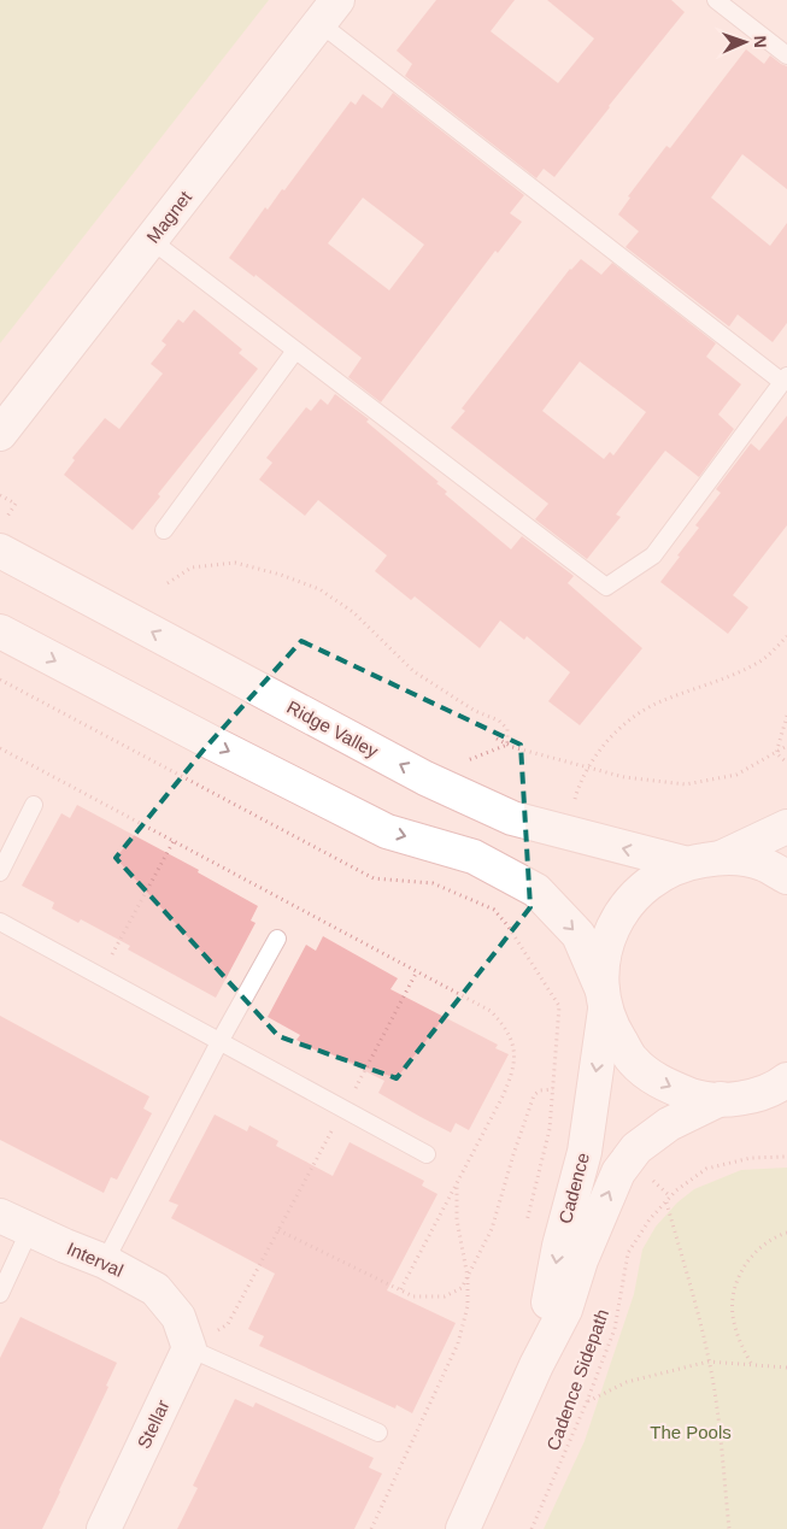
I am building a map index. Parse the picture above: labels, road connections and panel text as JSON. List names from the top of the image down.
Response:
{
  "streets": {
    "main road": [
      "Magnet",
      "Ridge Valley",
      "Cadence",
      "Interval",
      "Stellar"
    ],
    "path": ["Cadence Sidepath"]
  },
  "crossings": [
    ["Ridge Valley", "Cadence"],
    ["Interval", "Stellar"]
  ],
  "parks": ["The Pools"],
  "north": "right"
}
